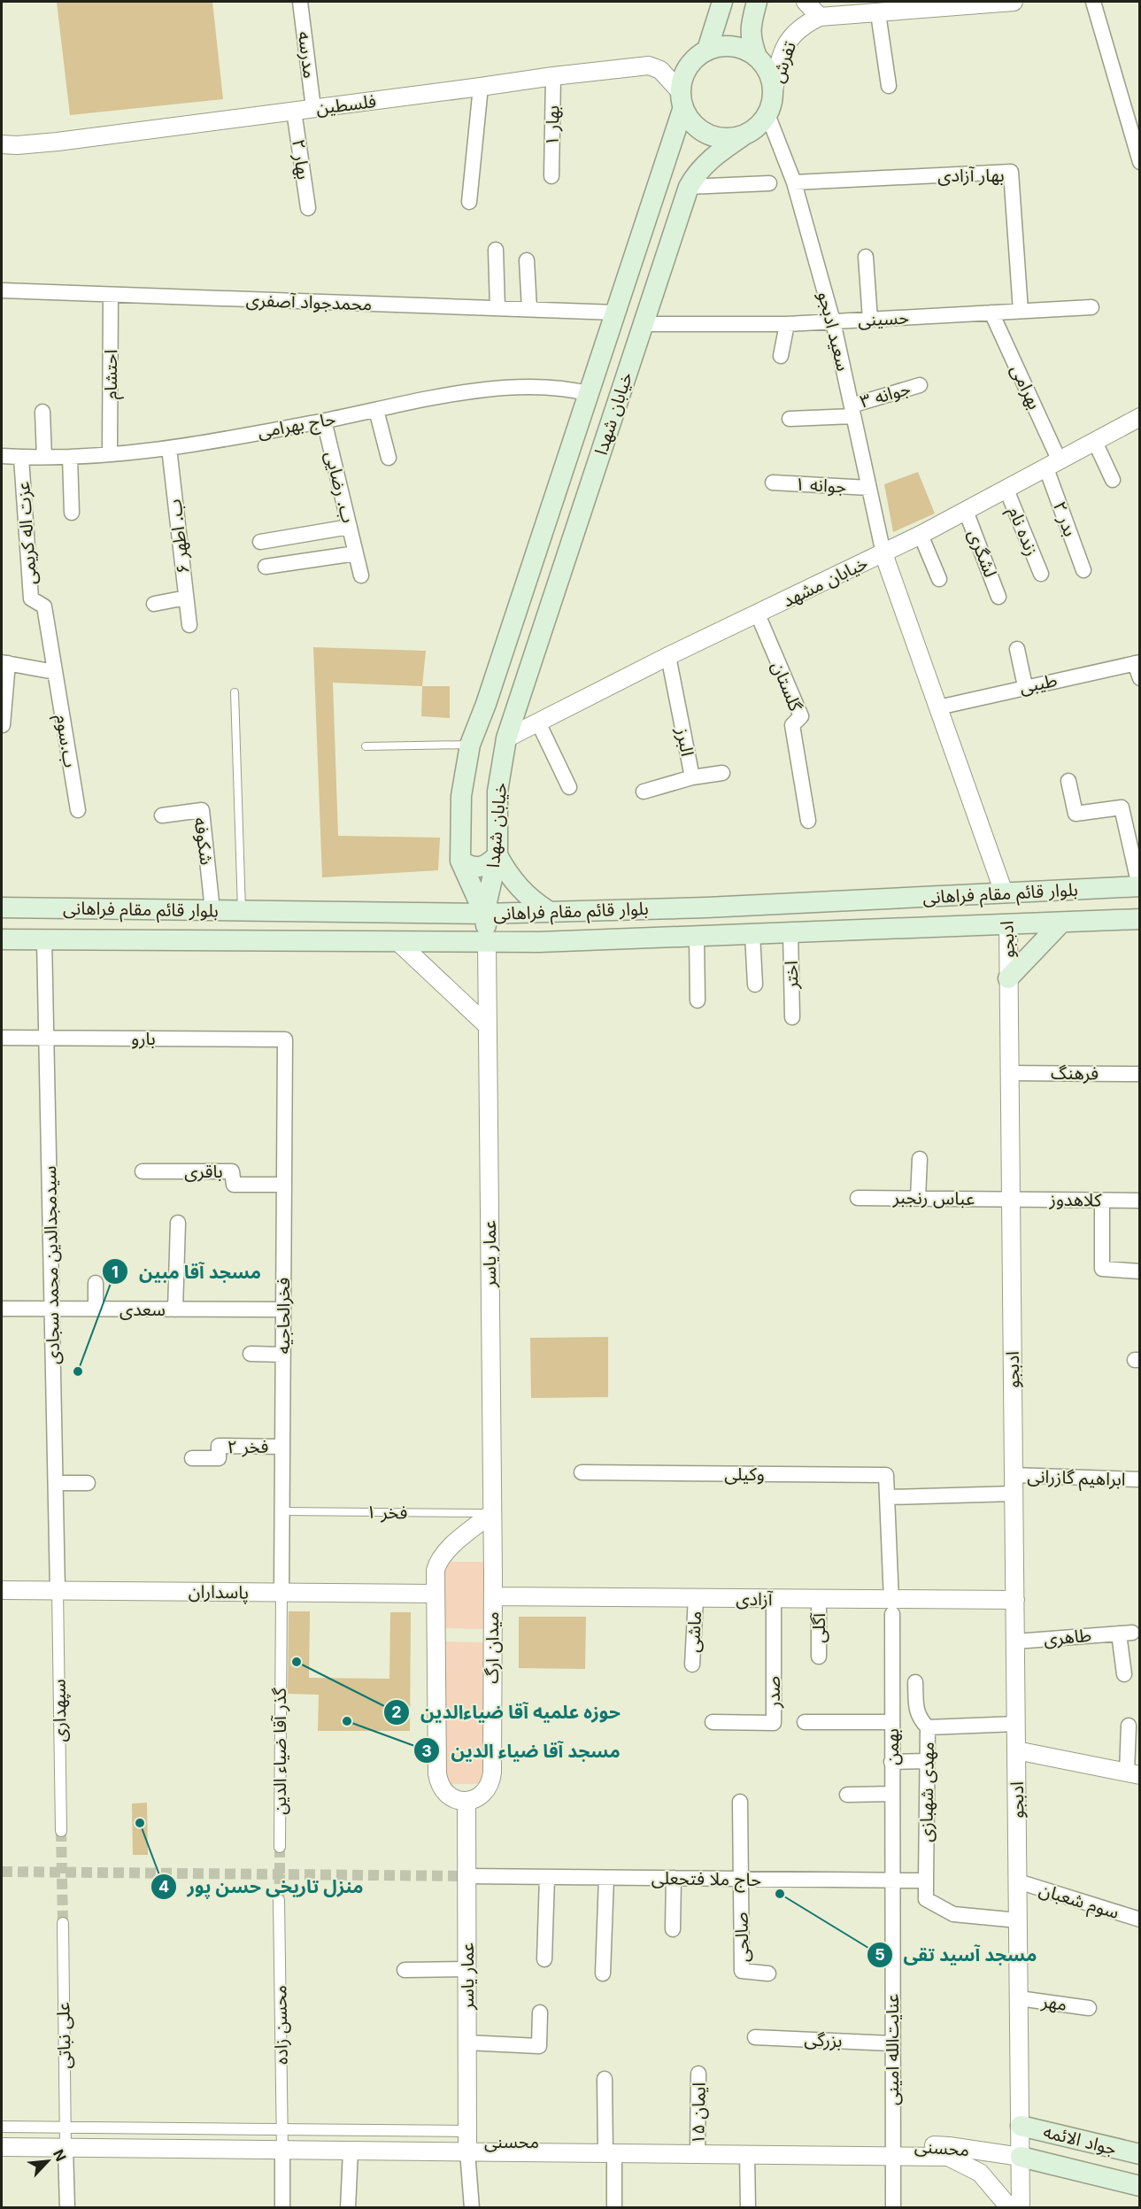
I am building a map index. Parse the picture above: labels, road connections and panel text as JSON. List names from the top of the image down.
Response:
{
  "streets": {
    "main road": [
      "خیابان شهدا",
      "بلوار قائم مقام فراهانی",
      "ادبجو",
      "جواد الائمه"
    ],
    "street": [
      "مدرسه",
      "تفرش",
      "فلسطین",
      "بهار ۱",
      "بهار ۲",
      "بهار آزادی",
      "محمدجواد آصفری",
      "حسینی",
      "سعید ادبجو",
      "احتشام",
      "بهرامی",
      "جوانه ۳",
      "حاج بهرامی",
      "جوانه ۱",
      "ب. رضایی",
      "بدر ۲",
      "زنده نام",
      "عزت اله کریمی",
      "ب. اطهر ۶",
      "لشگری",
      "خیابان مشهد",
      "طیبی",
      "گلستان",
      "ب.سوم",
      "البرز",
      "شکوفه",
      "اختر",
      "بارو",
      "فرهنگ",
      "باقری",
      "عباس رنجبر",
      "کلاهدوز",
      "عمار یاسر",
      "سیدمجدالدین محمد سجادی",
      "سعدی",
      "فخرالحاجیه",
      "فخر ۲",
      "وکیلی",
      "ابراهیم گازرانی",
      "پاسداران",
      "آزادی",
      "آگلی",
      "ماشی",
      "طاهری",
      "میدان ارگ",
      "صدر",
      "سپهداری",
      "بهمن",
      "گذر آقا ضیاء الدین",
      "مهدی شهبازی",
      "حاج ملا فتحعلی",
      "سوم شعبان",
      "صالحی",
      "مهر",
      "محسن زاده",
      "علی نباتی",
      "بزرگی",
      "عنایت‌الله امینی",
      "ایمان ۱۵",
      "محسنی"
    ],
    "lane": ["فخر ۱"]
  },
  "crossings": [
    ["مدرسه", "فلسطین"],
    ["تفرش", "فلسطین"],
    ["تفرش", "سعید ادبجو"],
    ["تفرش", "خیابان شهدا"],
    ["فلسطین", "بهار ۱"],
    ["فلسطین", "بهار ۲"],
    ["فلسطین", "سعید ادبجو"],
    ["فلسطین", "خیابان شهدا"],
    ["بهار آزادی", "حسینی"],
    ["بهار آزادی", "سعید ادبجو"],
    ["محمدجواد آصفری", "احتشام"],
    ["محمدجواد آصفری", "خیابان شهدا"],
    ["حسینی", "سعید ادبجو"],
    ["حسینی", "بهرامی"],
    ["حسینی", "خیابان شهدا"],
    ["سعید ادبجو", "جوانه ۳"],
    ["سعید ادبجو", "خیابان شهدا"],
    ["سعید ادبجو", "جوانه ۱"],
    ["سعید ادبجو", "خیابان مشهد"],
    ["سعید ادبجو", "ادبجو"],
    ["احتشام", "حاج بهرامی"],
    ["بهرامی", "بدر ۲"],
    ["بهرامی", "خیابان مشهد"],
    ["خیابان شهدا", "حاج بهرامی"],
    ["خیابان شهدا", "خیابان مشهد"],
    ["خیابان شهدا", "بلوار قائم مقام فراهانی"],
    ["حاج بهرامی", "ب. رضایی"],
    ["حاج بهرامی", "عزت اله کریمی"],
    ["حاج بهرامی", "ب. اطهر ۶"],
    ["بدر ۲", "خیابان مشهد"],
    ["زنده نام", "خیابان مشهد"],
    ["عزت اله کریمی", "ب.سوم"],
    ["لشگری", "خیابان مشهد"],
    ["خیابان مشهد", "گلستان"],
    ["خیابان مشهد", "البرز"],
    ["خیابان مشهد", "ادبجو"],
    ["طیبی", "ادبجو"],
    ["شکوفه", "بلوار قائم مقام فراهانی"],
    ["بلوار قائم مقام فراهانی", "ادبجو"],
    ["بلوار قائم مقام فراهانی", "اختر"],
    ["بلوار قائم مقام فراهانی", "عمار یاسر"],
    ["بلوار قائم مقام فراهانی", "سیدمجدالدین محمد سجادی"],
    ["ادبجو", "فرهنگ"],
    ["ادبجو", "عباس رنجبر"],
    ["ادبجو", "کلاهدوز"],
    ["ادبجو", "ابراهیم گازرانی"],
    ["ادبجو", "آزادی"],
    ["ادبجو", "طاهری"],
    ["ادبجو", "مهدی شهبازی"],
    ["ادبجو", "سوم شعبان"],
    ["ادبجو", "مهر"],
    ["ادبجو", "جواد الائمه"],
    ["ادبجو", "محسنی"],
    ["بارو", "سیدمجدالدین محمد سجادی"],
    ["بارو", "فخرالحاجیه"],
    ["باقری", "فخرالحاجیه"],
    ["عباس رنجبر", "کلاهدوز"],
    ["عمار یاسر", "فخر ۱"],
    ["عمار یاسر", "میدان ارگ"],
    ["عمار یاسر", "حاج ملا فتحعلی"],
    ["عمار یاسر", "محسنی"],
    ["سیدمجدالدین محمد سجادی", "سعدی"],
    ["سیدمجدالدین محمد سجادی", "پاسداران"],
    ["سیدمجدالدین محمد سجادی", "سپهداری"],
    ["سعدی", "فخرالحاجیه"],
    ["فخرالحاجیه", "فخر ۲"],
    ["فخرالحاجیه", "فخر ۱"],
    ["فخرالحاجیه", "پاسداران"],
    ["فخرالحاجیه", "گذر آقا ضیاء الدین"],
    ["وکیلی", "آزادی"],
    ["وکیلی", "بهمن"],
    ["پاسداران", "سپهداری"],
    ["پاسداران", "گذر آقا ضیاء الدین"],
    ["آزادی", "آگلی"],
    ["آزادی", "ماشی"],
    ["آزادی", "میدان ارگ"],
    ["آزادی", "صدر"],
    ["آزادی", "بهمن"],
    ["بهمن", "حاج ملا فتحعلی"],
    ["بهمن", "عنایت‌الله امینی"],
    ["مهدی شهبازی", "حاج ملا فتحعلی"],
    ["حاج ملا فتحعلی", "صالحی"],
    ["حاج ملا فتحعلی", "عنایت‌الله امینی"],
    ["محسن زاده", "محسنی"],
    ["علی نباتی", "محسنی"],
    ["بزرگی", "عنایت‌الله امینی"],
    ["عنایت‌الله امینی", "محسنی"],
    ["ایمان ۱۵", "محسنی"],
    ["جواد الائمه", "محسنی"]
  ],
  "places": [
    "مسجد آقا مبین",
    "حوزه علمیه آقا ضیاءالدین",
    "مسجد آقا ضیاء الدین",
    "منزل تاریخی حسن پور",
    "مسجد آسید تقی"
  ],
  "north": "top right"
}
